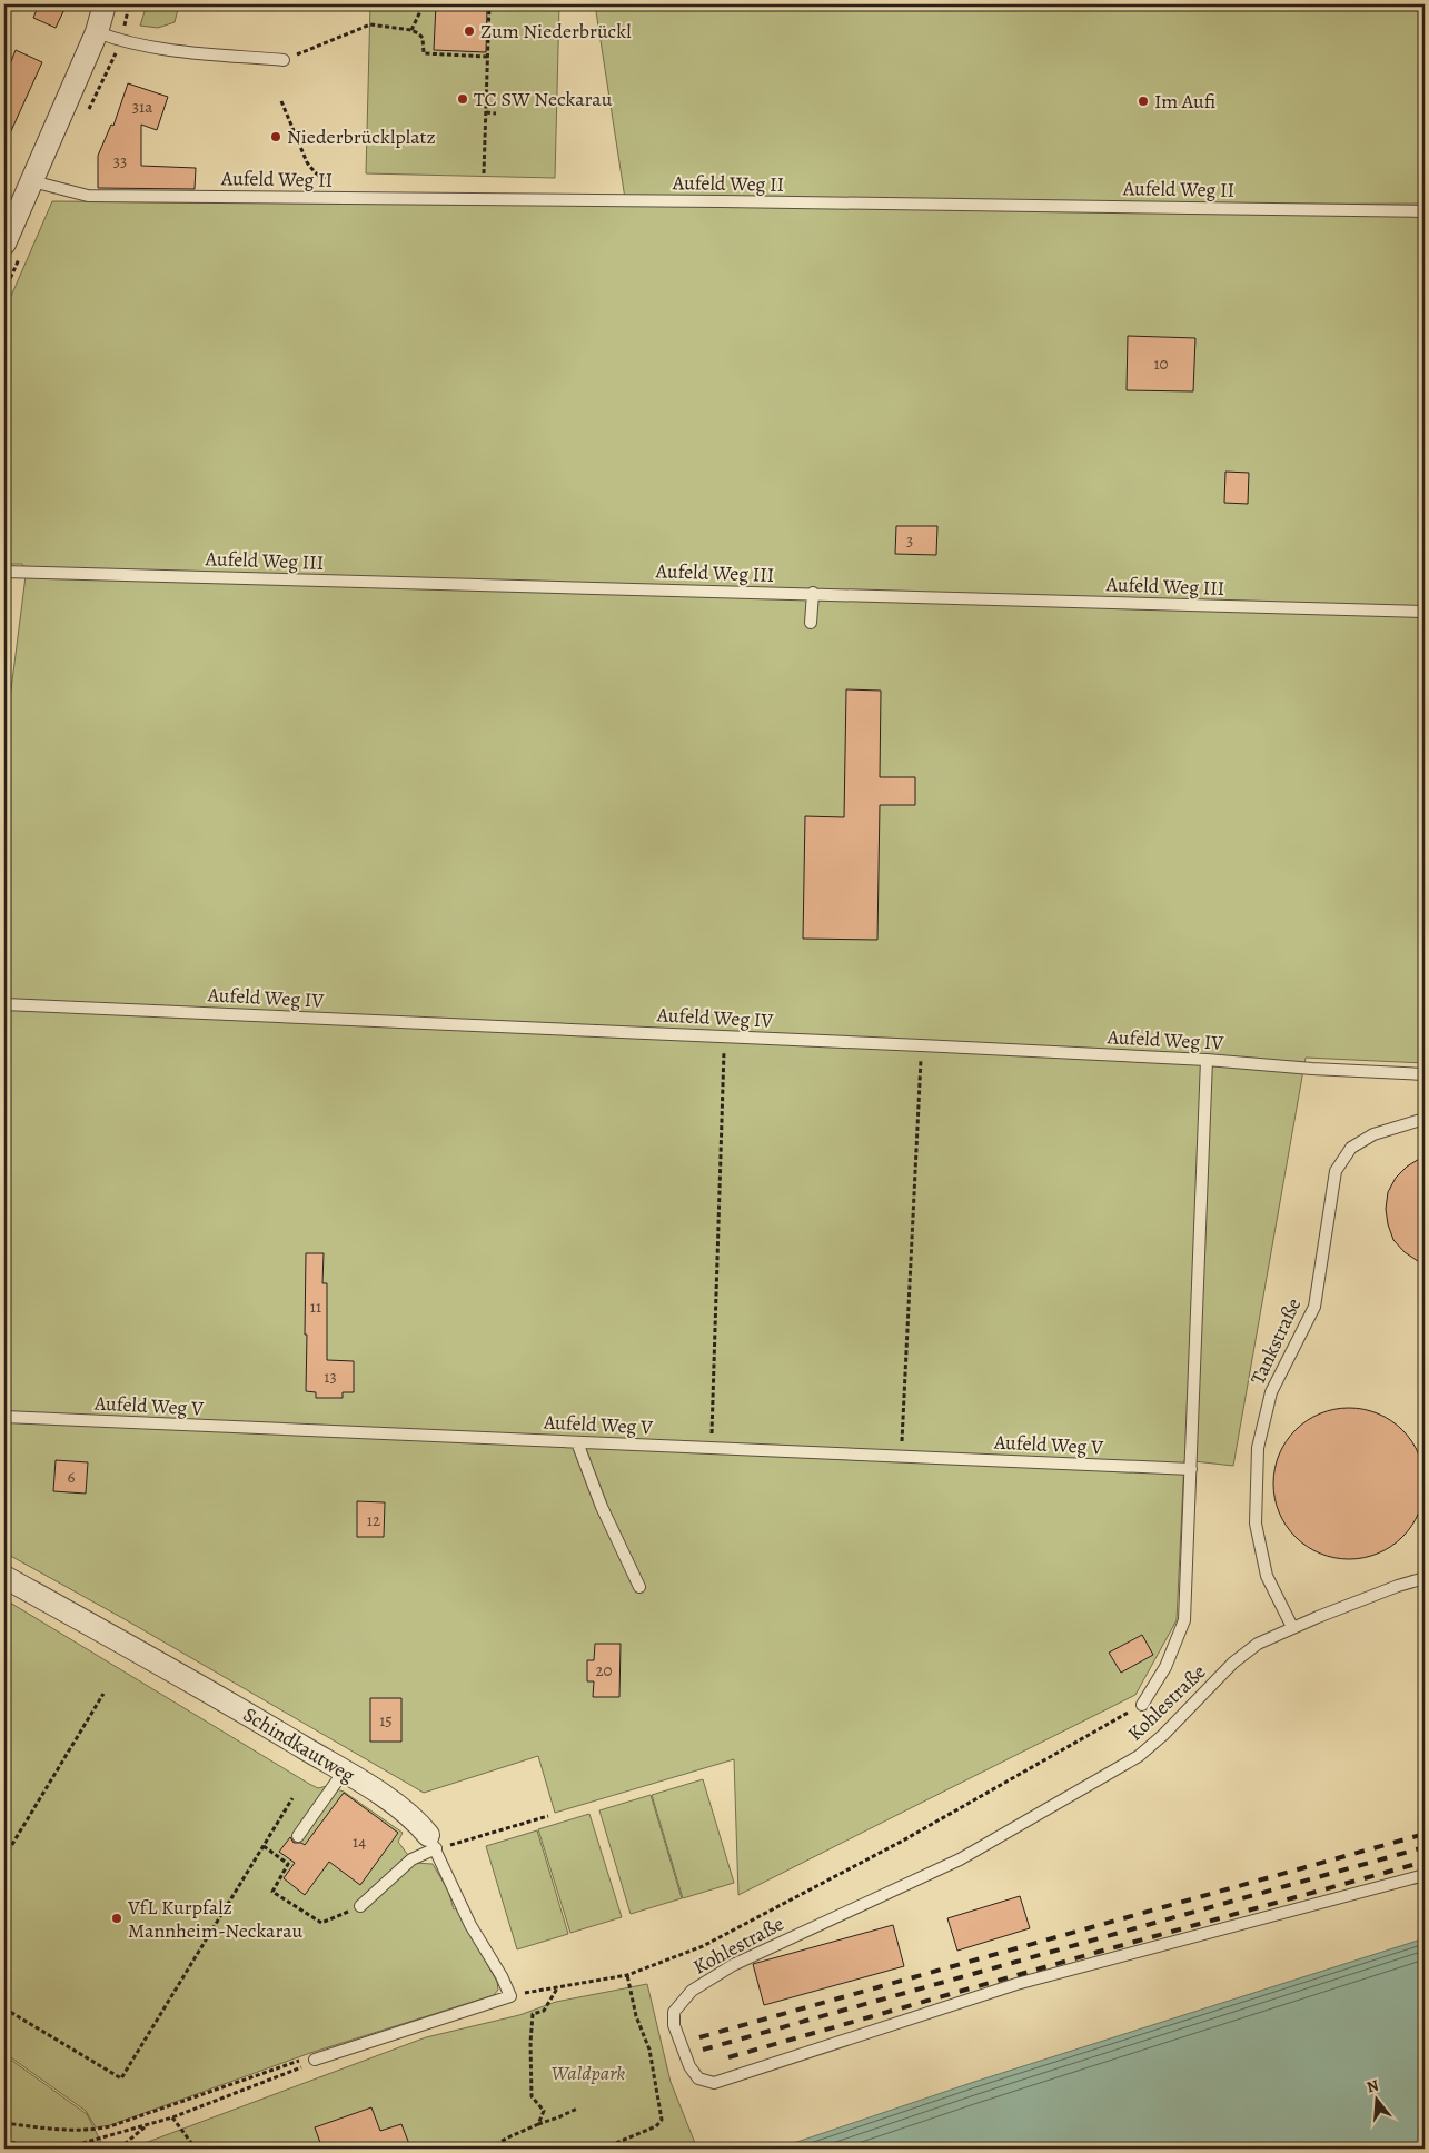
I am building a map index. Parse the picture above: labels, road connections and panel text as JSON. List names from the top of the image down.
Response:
{
  "streets": {
    "street": ["Schindkautweg"],
    "lane": [
      "Aufeld Weg II",
      "Aufeld Weg III",
      "Aufeld Weg IV",
      "Tankstraße",
      "Aufeld Weg V",
      "Kohlestraße"
    ]
  },
  "crossings": [
    ["Tankstraße", "Kohlestraße"]
  ],
  "parks": ["Waldpark"],
  "places": [
    "Zum Niederbrückl",
    "TC SW Neckarau",
    "Im Aufi",
    "Niederbrücklplatz",
    "VfL Kurpfalz Mannheim-Neckarau"
  ],
  "house_numbers": [
    "31a",
    "33",
    "10",
    "3",
    "11",
    "13",
    "6",
    "12",
    "20",
    "15",
    "14"
  ],
  "north": "top"
}
